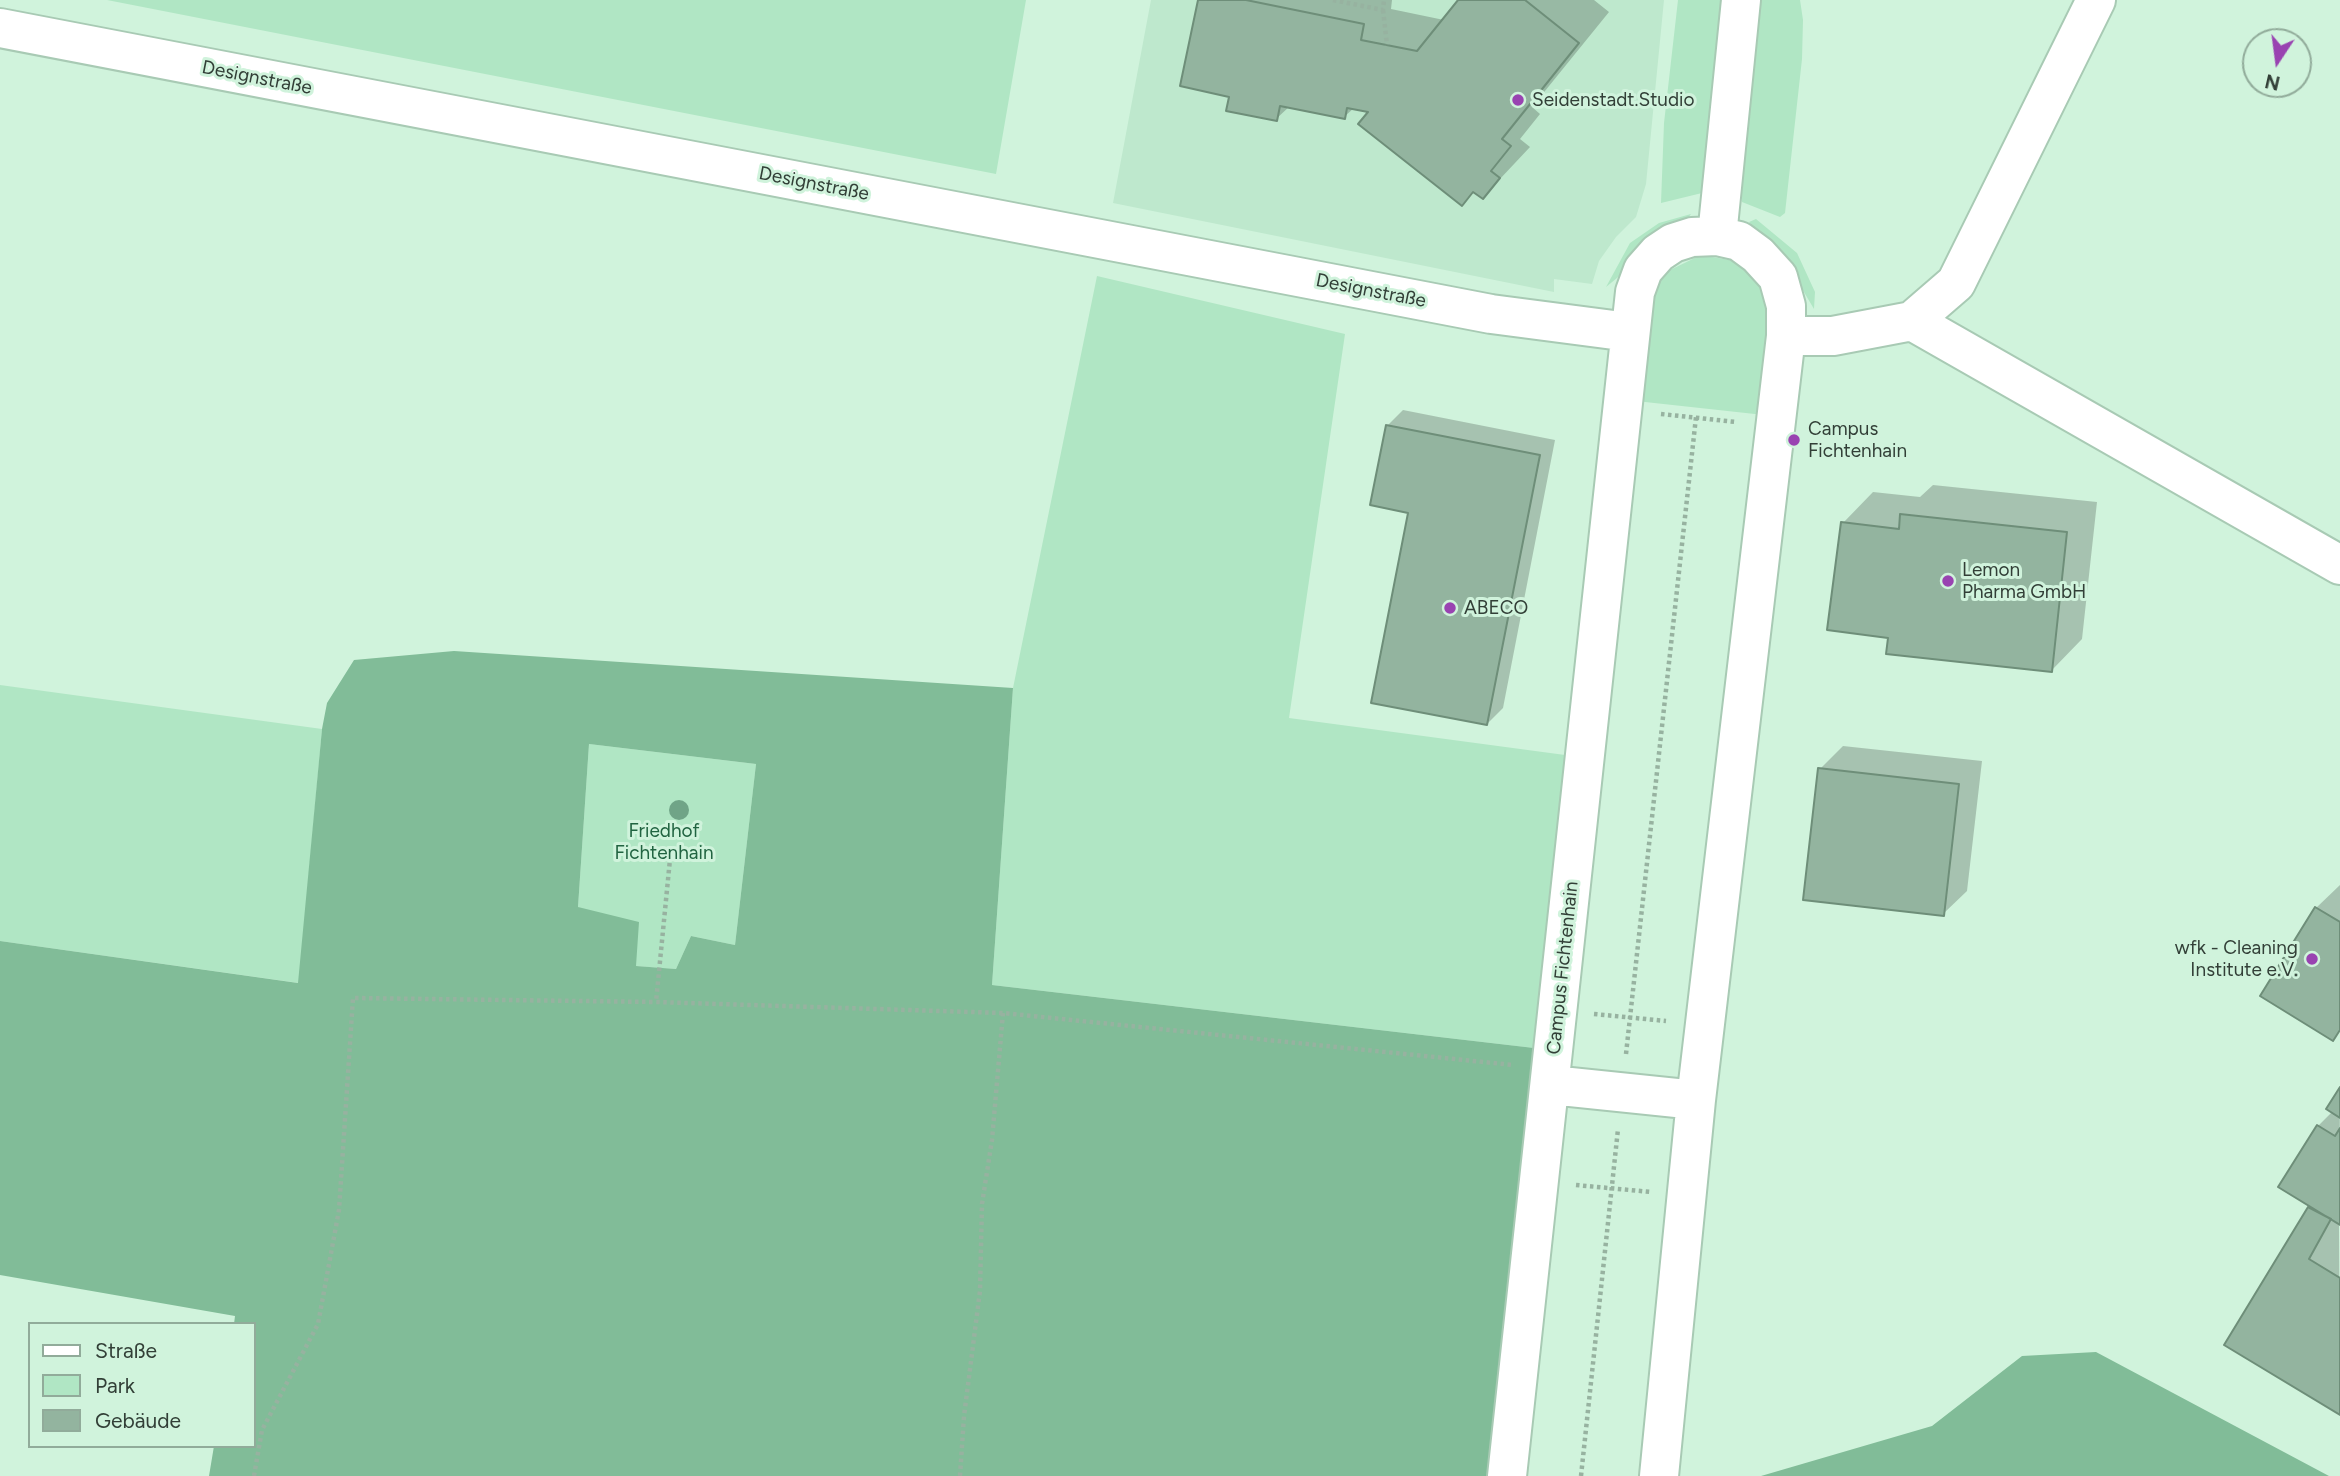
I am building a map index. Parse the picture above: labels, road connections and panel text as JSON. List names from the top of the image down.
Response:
{
  "streets": {
    "street": ["Designstraße", "Campus Fichtenhain"]
  },
  "crossings": [
    ["Designstraße", "Campus Fichtenhain"]
  ],
  "parks": ["Friedhof Fichtenhain"],
  "places": [
    "Seidenstadt.Studio",
    "Campus Fichtenhain",
    "Lemon Pharma GmbH",
    "ABECO",
    "wfk - Cleaning Institute e.V."
  ],
  "legend": ["Straße", "Park", "Gebäude"],
  "north": "bottom"
}
